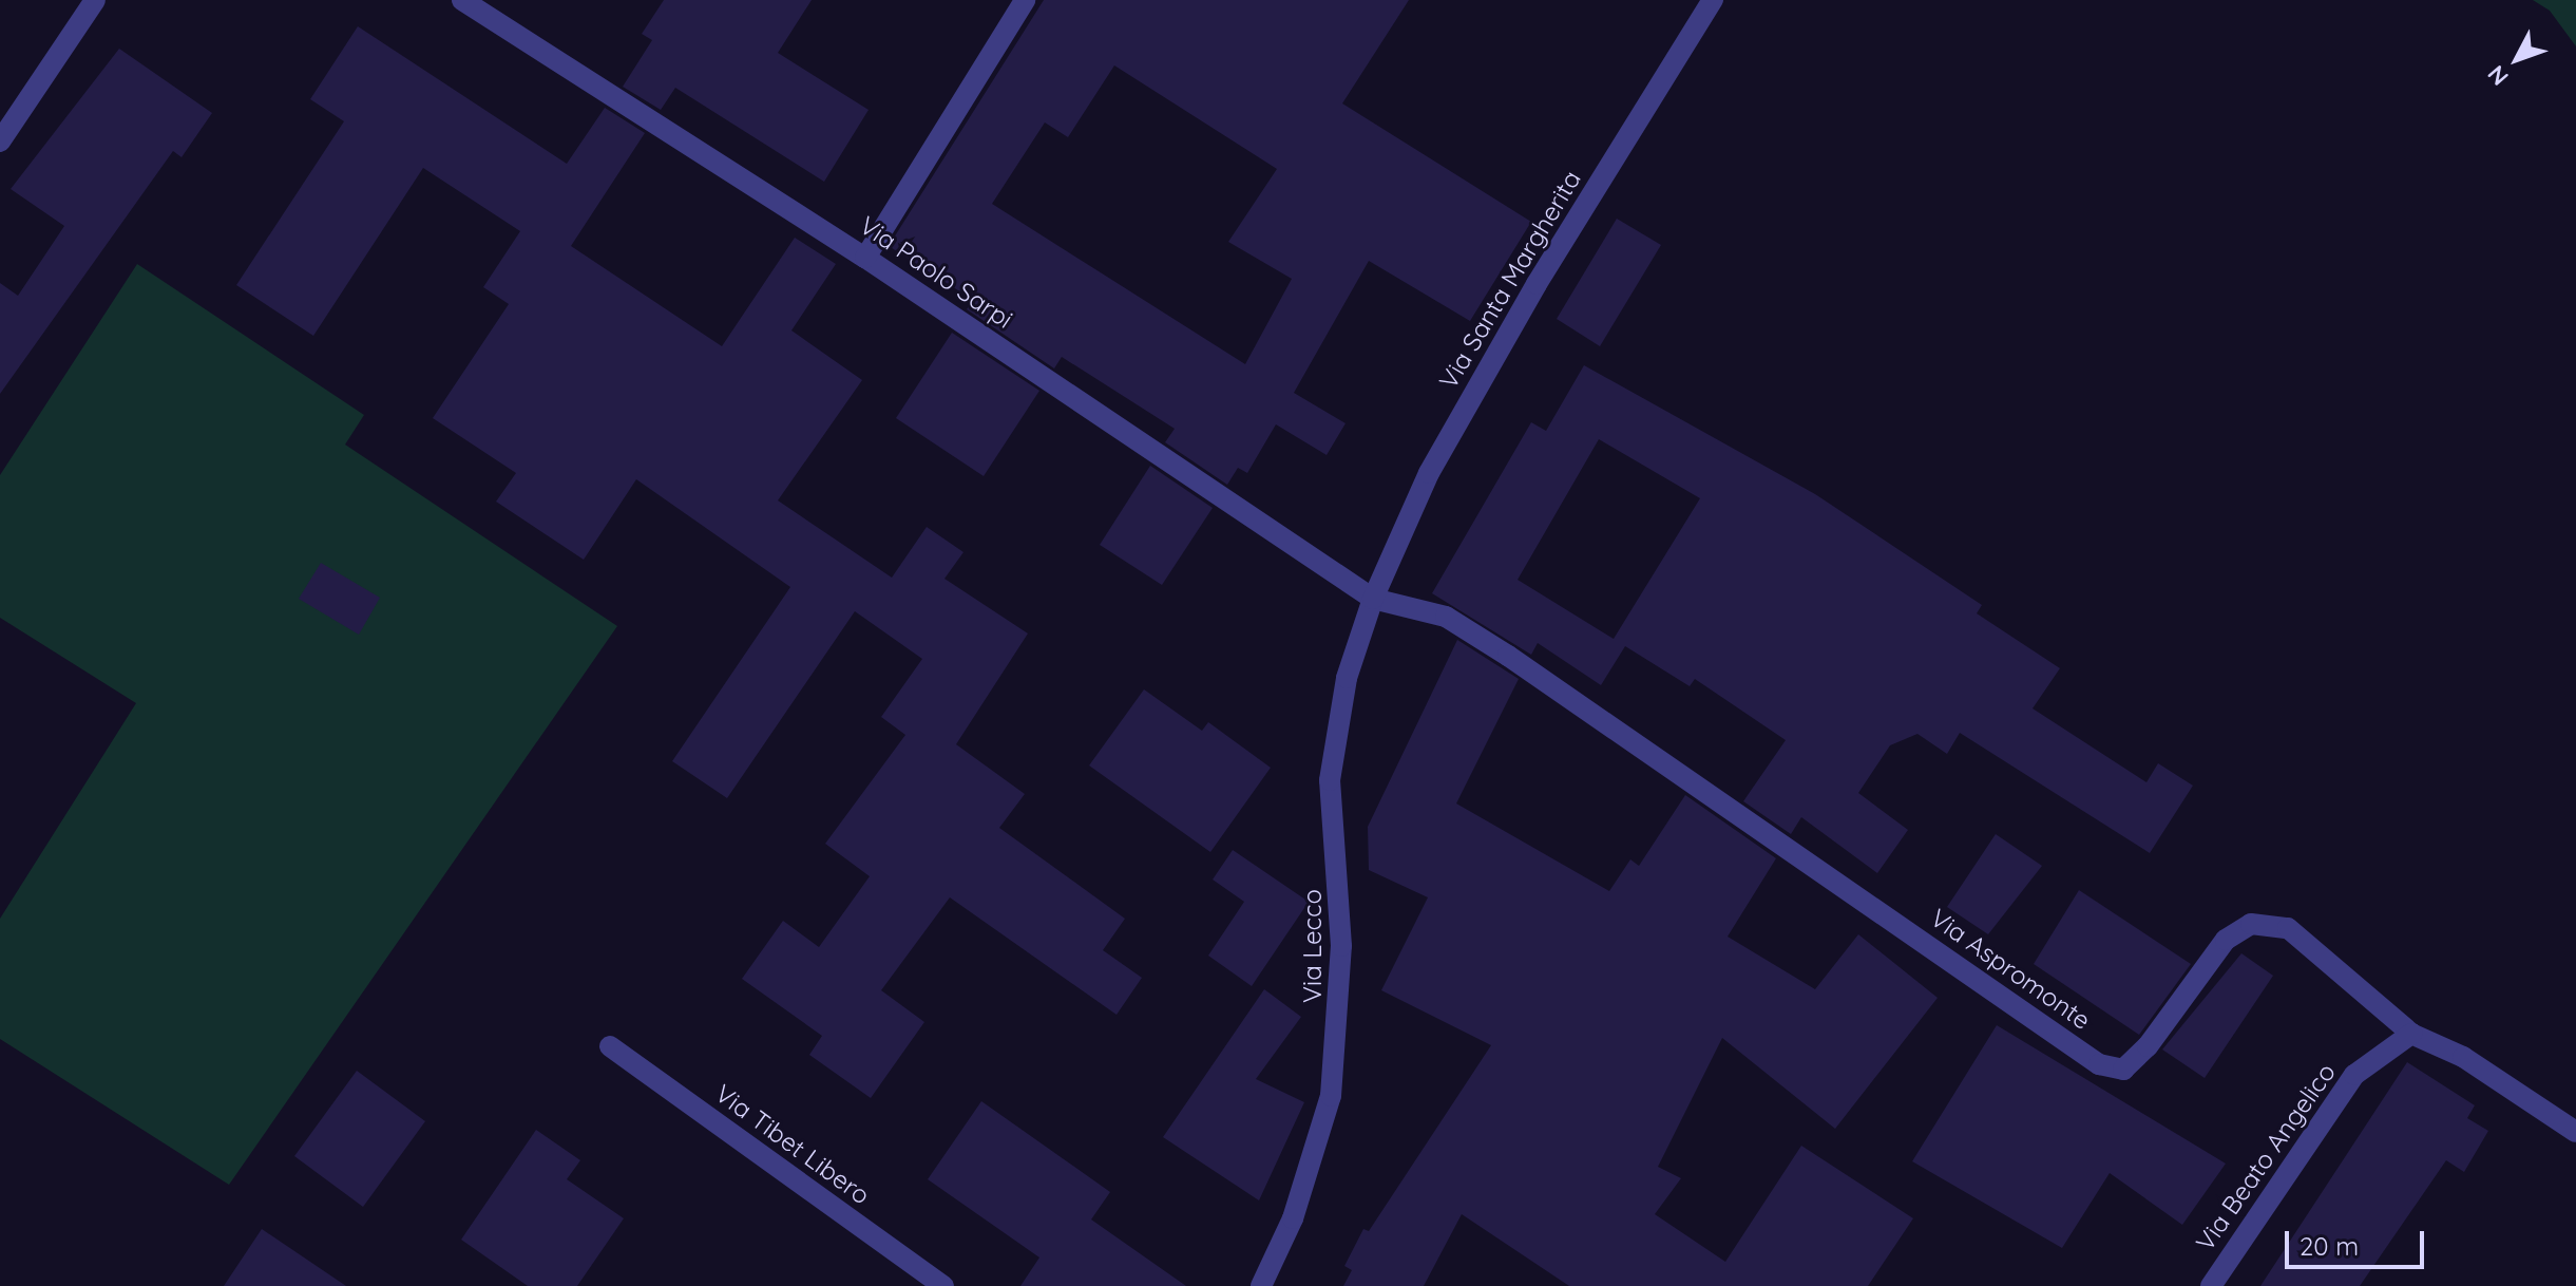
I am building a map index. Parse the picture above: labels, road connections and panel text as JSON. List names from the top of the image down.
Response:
{
  "streets": {
    "street": [
      "Via Paolo Sarpi",
      "Via Santa Margherita",
      "Via Lecco",
      "Via Aspromonte",
      "Via Tibet Libero",
      "Via Beato Angelico"
    ]
  },
  "crossings": [
    ["Via Paolo Sarpi", "Via Santa Margherita"],
    ["Via Paolo Sarpi", "Via Lecco"],
    ["Via Paolo Sarpi", "Via Aspromonte"],
    ["Via Santa Margherita", "Via Lecco"],
    ["Via Santa Margherita", "Via Aspromonte"],
    ["Via Lecco", "Via Aspromonte"],
    ["Via Aspromonte", "Via Beato Angelico"]
  ],
  "scale_bar": "20 m",
  "north": "bottom left"
}
